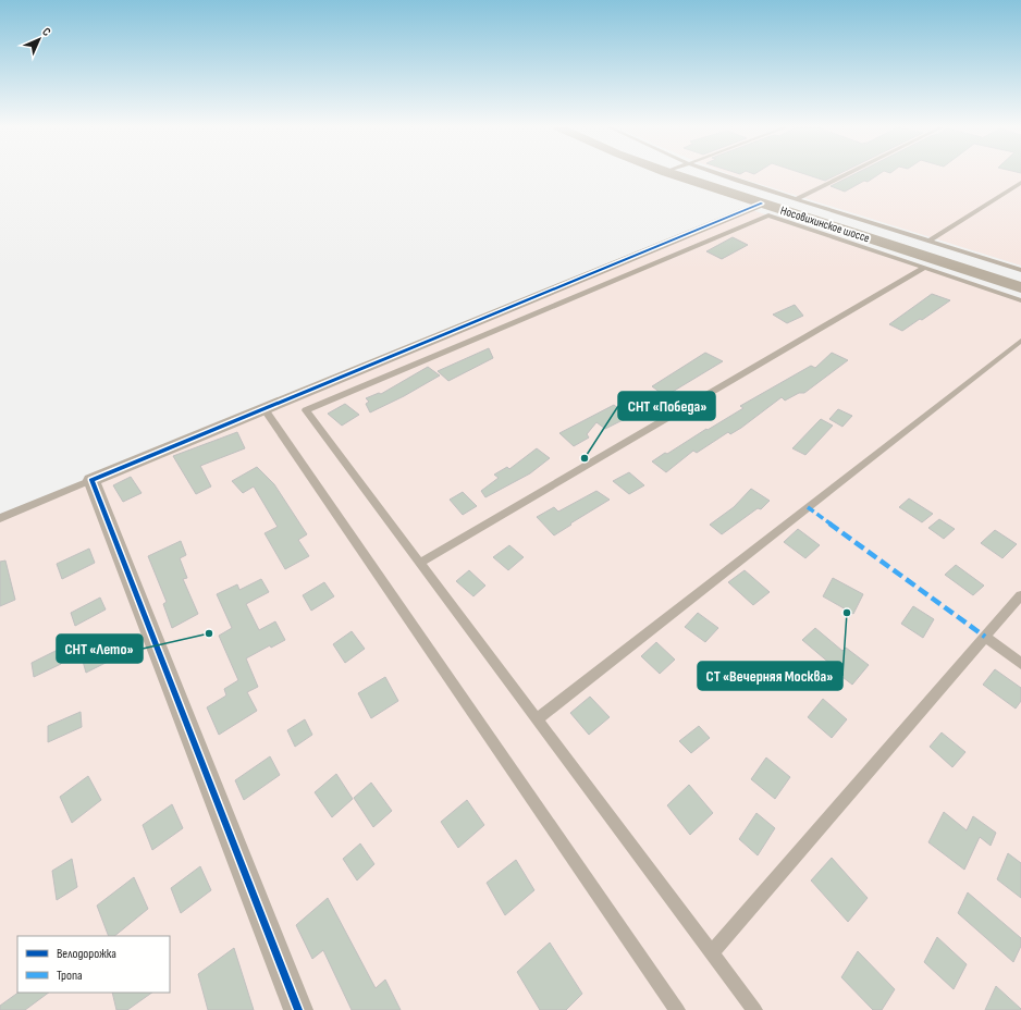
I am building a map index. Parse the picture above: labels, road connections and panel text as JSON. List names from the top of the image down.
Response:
{
  "streets": {
    "main road": ["Носовихинское шоссе"]
  },
  "places": ["СНТ «Победа»", "СТ «Вечерняя Москва»", "СНТ «Лето»"],
  "legend": ["Велодорожка", "Тропа"],
  "north": "top right"
}
